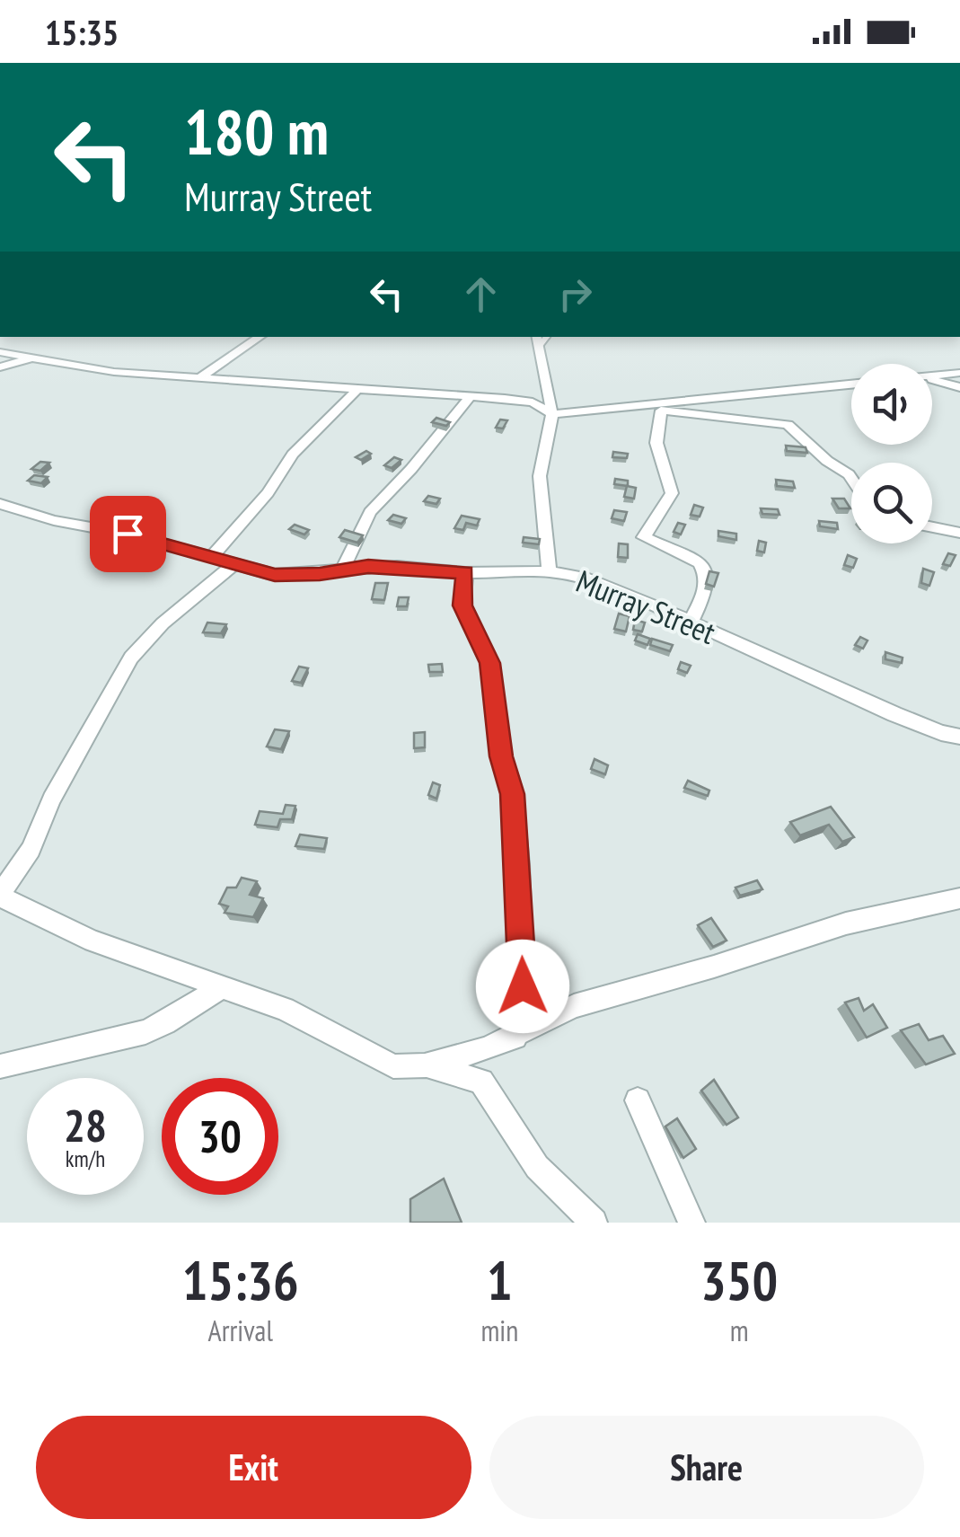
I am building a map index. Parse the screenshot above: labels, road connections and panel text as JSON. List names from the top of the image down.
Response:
{
  "streets": {
    "street": ["Murray Street"]
  },
  "page": {
    "status": "15:35",
    "turn": ["180 m", "Murray Street"],
    "speed": "28 km/h",
    "limit": "30",
    "eta": [
      "15:36",
      "Arrival",
      "1",
      "min",
      "350",
      "m"
    ],
    "buttons": ["Exit", "Share"]
  }
}
